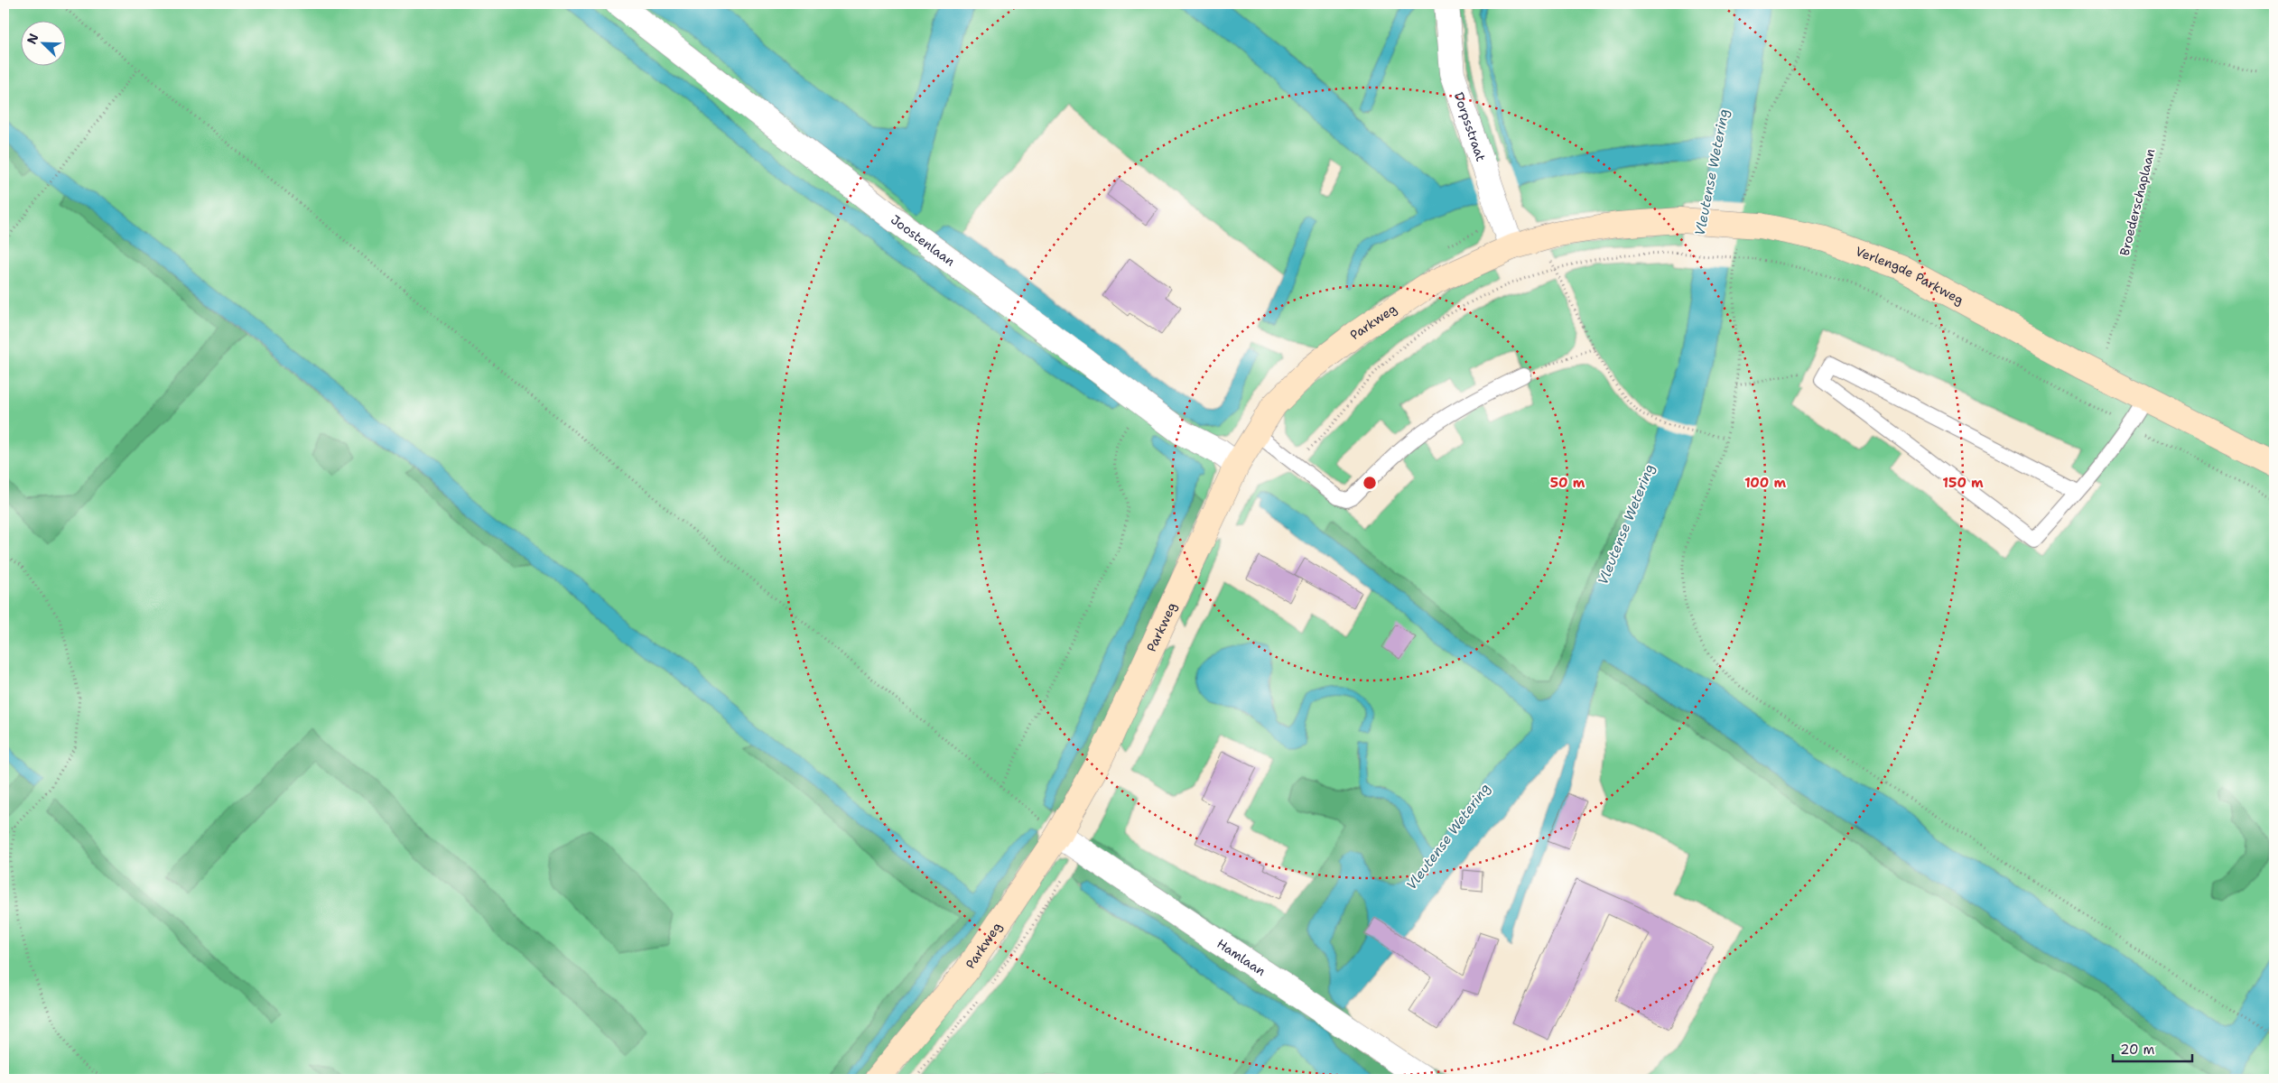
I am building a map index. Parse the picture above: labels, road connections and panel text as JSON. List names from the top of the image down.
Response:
{
  "streets": {
    "street": [
      "Dorpsstraat",
      "Joostenlaan",
      "Verlengde Parkweg",
      "Parkweg",
      "Hamlaan"
    ],
    "path": ["Broederschaplaan"]
  },
  "crossings": [
    ["Dorpsstraat", "Verlengde Parkweg"],
    ["Dorpsstraat", "Parkweg"],
    ["Broederschaplaan", "Verlengde Parkweg"],
    ["Joostenlaan", "Parkweg"],
    ["Verlengde Parkweg", "Parkweg"],
    ["Parkweg", "Hamlaan"]
  ],
  "water": ["Vleutense Wetering"],
  "scale_bar": "20 m",
  "north": "top left",
  "rings": ["50 m", "100 m", "150 m"]
}
